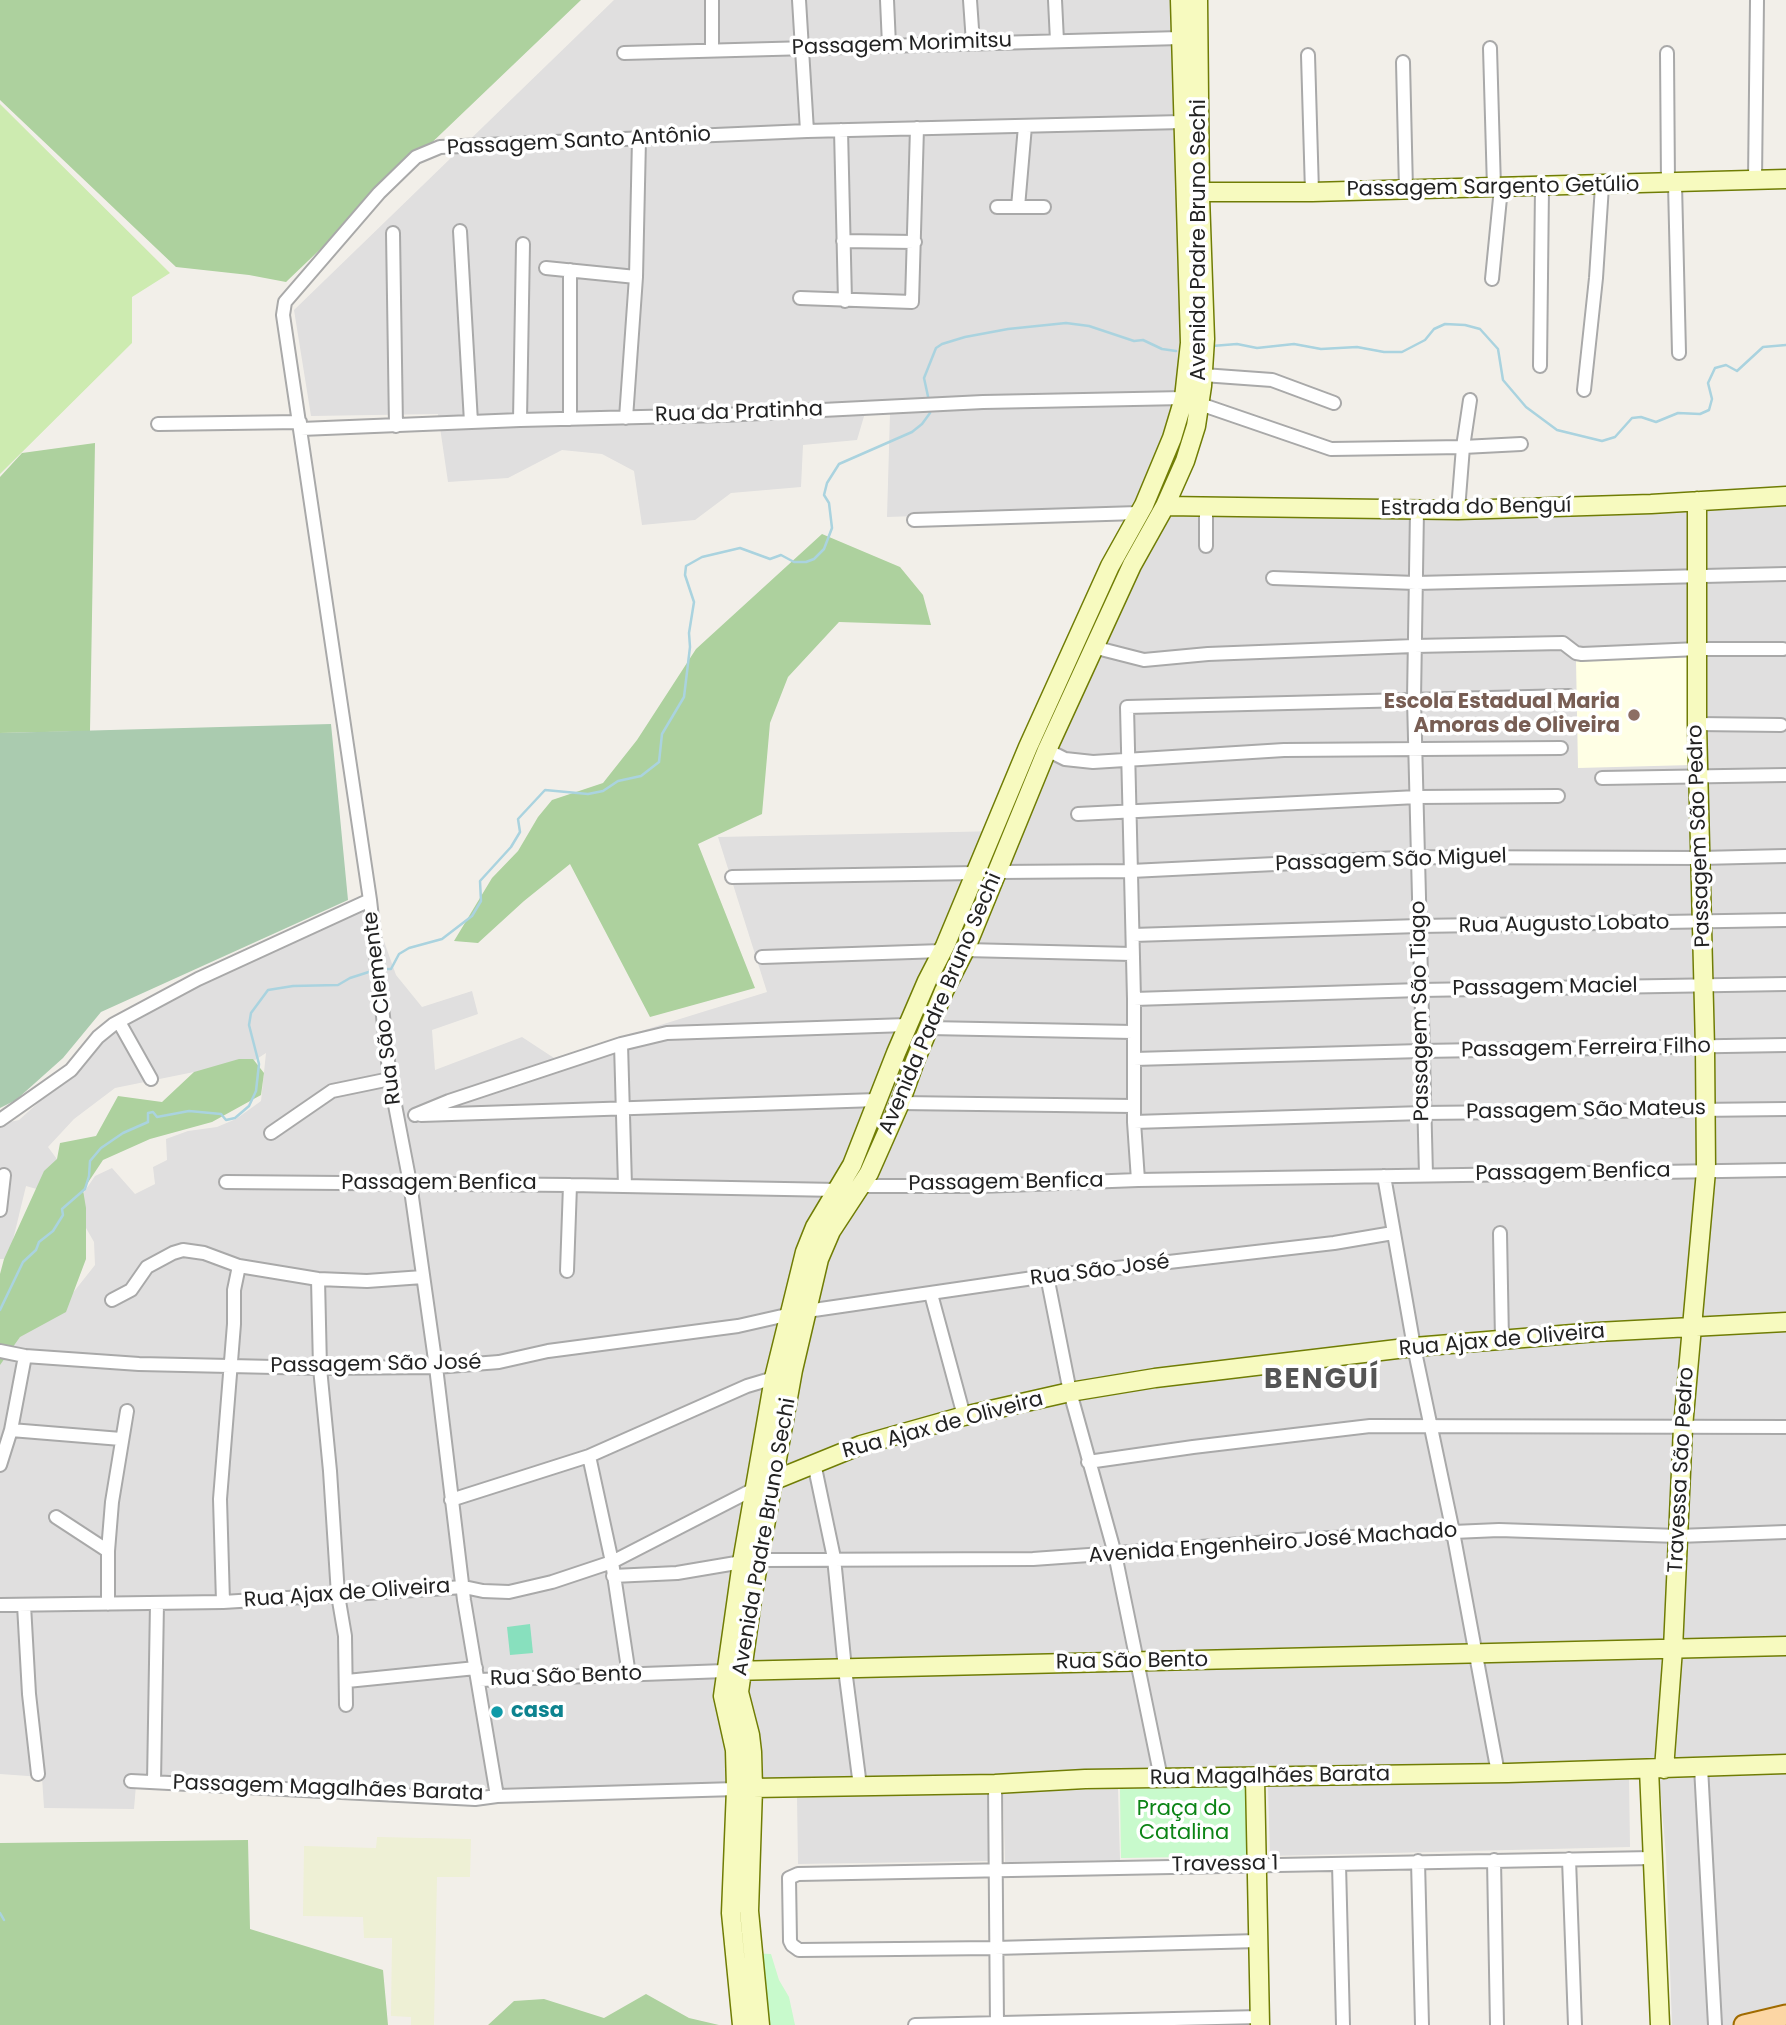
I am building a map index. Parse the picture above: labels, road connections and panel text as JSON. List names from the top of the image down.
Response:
{
  "streets": {
    "street": [
      "Passagem Morimitsu",
      "Passagem Santo Antônio",
      "Passagem Sargento Getúlio",
      "Avenida Padre Bruno Sechi",
      "Rua da Pratinha",
      "Estrada do Benguí",
      "Passagem São Pedro",
      "Passagem São Miguel",
      "Rua Augusto Lobato",
      "Passagem Maciel",
      "Rua São Clemente",
      "Passagem São Tiago",
      "Passagem Ferreira Filho",
      "Passagem São Mateus",
      "Passagem Benfica",
      "Rua São José",
      "Rua Ajax de Oliveira",
      "Passagem São José",
      "Travessa São Pedro",
      "Avenida Engenheiro José Machado",
      "Rua São Bento",
      "Rua Magalhães Barata",
      "Passagem Magalhães Barata",
      "Travessa 1"
    ]
  },
  "crossings": [
    ["Passagem Morimitsu", "Avenida Padre Bruno Sechi"],
    ["Passagem Santo Antônio", "Avenida Padre Bruno Sechi"],
    ["Passagem Santo Antônio", "Rua da Pratinha"],
    ["Passagem Santo Antônio", "Rua São Clemente"],
    ["Passagem Sargento Getúlio", "Avenida Padre Bruno Sechi"],
    ["Avenida Padre Bruno Sechi", "Rua da Pratinha"],
    ["Avenida Padre Bruno Sechi", "Estrada do Benguí"],
    ["Avenida Padre Bruno Sechi", "Passagem São Miguel"],
    ["Avenida Padre Bruno Sechi", "Passagem Benfica"],
    ["Avenida Padre Bruno Sechi", "Rua São José"],
    ["Avenida Padre Bruno Sechi", "Rua Ajax de Oliveira"],
    ["Avenida Padre Bruno Sechi", "Passagem São José"],
    ["Avenida Padre Bruno Sechi", "Avenida Engenheiro José Machado"],
    ["Avenida Padre Bruno Sechi", "Rua São Bento"],
    ["Avenida Padre Bruno Sechi", "Rua Magalhães Barata"],
    ["Avenida Padre Bruno Sechi", "Passagem Magalhães Barata"],
    ["Rua da Pratinha", "Rua São Clemente"],
    ["Estrada do Benguí", "Passagem São Pedro"],
    ["Estrada do Benguí", "Passagem São Tiago"],
    ["Passagem São Pedro", "Passagem São Miguel"],
    ["Passagem São Pedro", "Rua Augusto Lobato"],
    ["Passagem São Pedro", "Passagem Maciel"],
    ["Passagem São Pedro", "Passagem Ferreira Filho"],
    ["Passagem São Pedro", "Passagem São Mateus"],
    ["Passagem São Pedro", "Passagem Benfica"],
    ["Passagem São Pedro", "Travessa São Pedro"],
    ["Passagem São Miguel", "Passagem São Tiago"],
    ["Rua Augusto Lobato", "Passagem São Tiago"],
    ["Passagem Maciel", "Passagem São Tiago"],
    ["Rua São Clemente", "Passagem Benfica"],
    ["Rua São Clemente", "Rua Ajax de Oliveira"],
    ["Rua São Clemente", "Passagem São José"],
    ["Rua São Clemente", "Rua São Bento"],
    ["Rua São Clemente", "Passagem Magalhães Barata"],
    ["Passagem São Tiago", "Passagem Ferreira Filho"],
    ["Passagem São Tiago", "Passagem São Mateus"],
    ["Passagem São Tiago", "Passagem Benfica"],
    ["Passagem Benfica", "Travessa São Pedro"],
    ["Rua São José", "Passagem São José"],
    ["Rua Ajax de Oliveira", "Travessa São Pedro"],
    ["Travessa São Pedro", "Avenida Engenheiro José Machado"],
    ["Travessa São Pedro", "Rua São Bento"],
    ["Travessa São Pedro", "Rua Magalhães Barata"],
    ["Travessa São Pedro", "Travessa 1"],
    ["Rua Magalhães Barata", "Passagem Magalhães Barata"]
  ],
  "districts": ["BENGUÍ"],
  "parks": ["Praça do Catalina"],
  "places": ["Escola Estadual Maria Amoras de Oliveira", "casa"]
}
